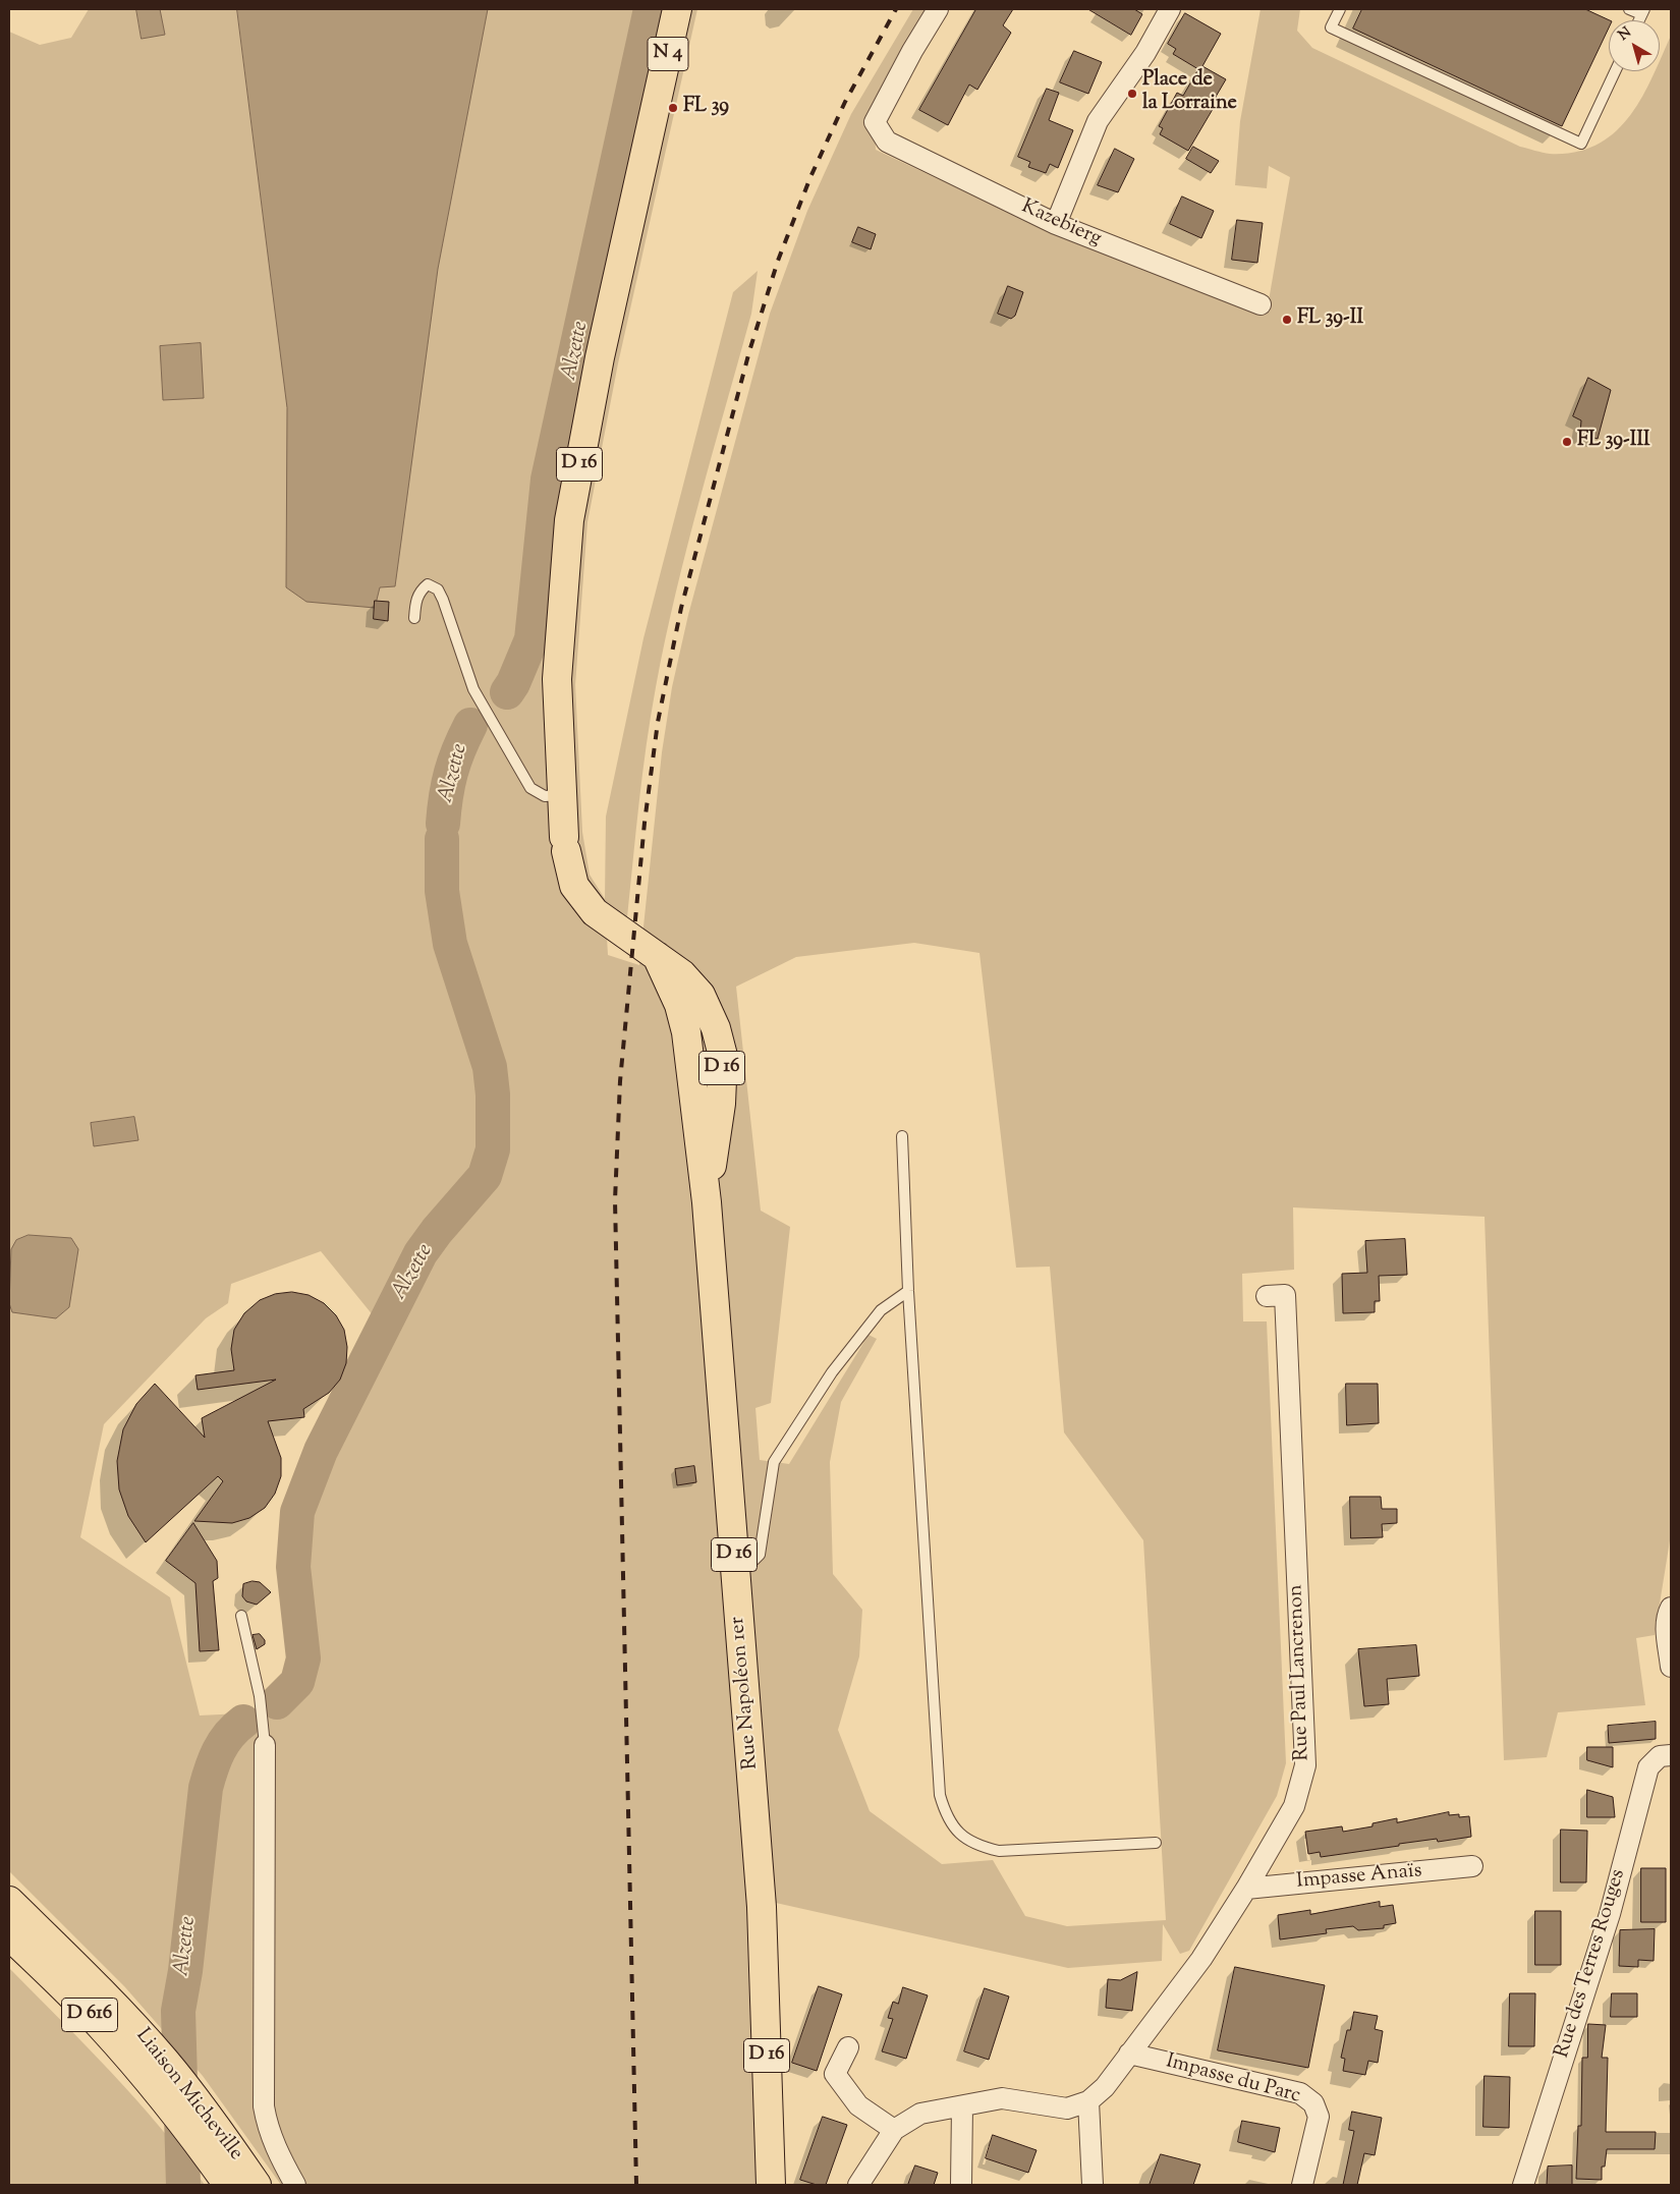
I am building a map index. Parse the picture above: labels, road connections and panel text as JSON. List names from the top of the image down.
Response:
{
  "streets": {
    "main road": [
      "N 4",
      "D 16",
      "Rue Napoléon 1er",
      "D 616",
      "Liaison Micheville"
    ],
    "street": [
      "Kazebierg",
      "Rue Paul Lancrenon",
      "Impasse Anaïs",
      "Rue des Terres Rouges",
      "Impasse du Parc"
    ]
  },
  "crossings": [
    ["N 4", "D 16"],
    ["D 16", "Rue Napoléon 1er"],
    ["Rue Paul Lancrenon", "Impasse Anaïs"],
    ["Rue Paul Lancrenon", "Impasse du Parc"]
  ],
  "water": ["Alzette"],
  "places": [
    "Place de la Lorraine",
    "FL 39",
    "FL 39-II",
    "FL 39-III"
  ],
  "north": "top left"
}
